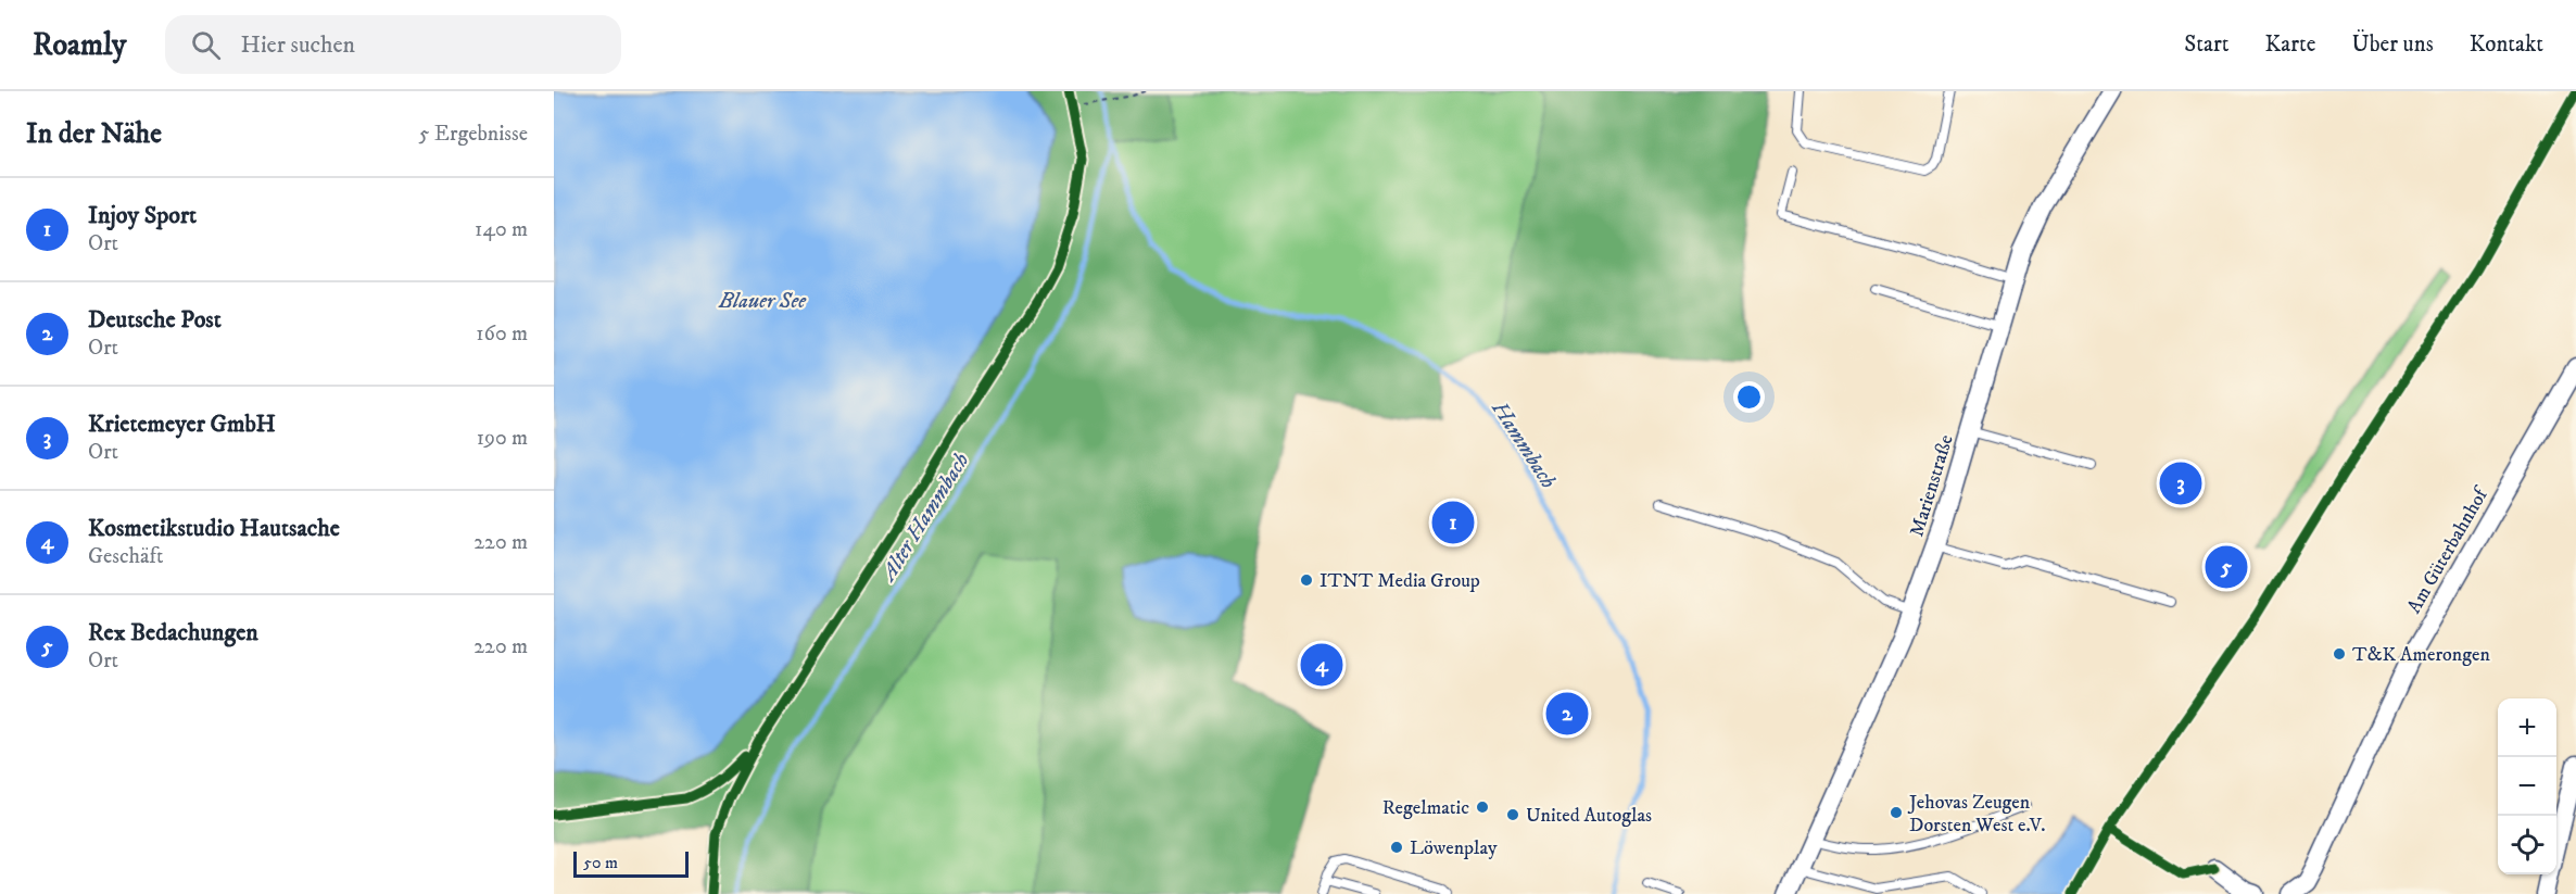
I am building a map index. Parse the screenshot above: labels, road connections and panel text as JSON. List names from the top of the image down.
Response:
{
  "streets": {
    "street": ["Marienstraße", "Am Güterbahnhof"]
  },
  "water": ["Blauer See", "Hammbach", "Alter Hammbach"],
  "places": [
    "ITNT Media Group",
    "T&K Amerongen",
    "Regelmatic",
    "Jehovas Zeugen Dorsten West e.V.",
    "United Autoglas",
    "Löwenplay"
  ],
  "scale_bar": "50 m",
  "page": {
    "header": "Roamly",
    "search": "Hier suchen",
    "nav": [
      "Start",
      "Karte",
      "Über uns",
      "Kontakt"
    ],
    "heading": ["In der Nähe", "5 Ergebnisse"],
    "list": [
      {
        "mark": "1",
        "name": "Injoy Sport",
        "note": "Ort",
        "value": "140 m"
      },
      {
        "mark": "2",
        "name": "Deutsche Post",
        "note": "Ort",
        "value": "160 m"
      },
      {
        "mark": "3",
        "name": "Krietemeyer GmbH",
        "note": "Ort",
        "value": "190 m"
      },
      {
        "mark": "4",
        "name": "Kosmetikstudio Hautsache",
        "note": "Geschäft",
        "value": "220 m"
      },
      {
        "mark": "5",
        "name": "Rex Bedachungen",
        "note": "Ort",
        "value": "220 m"
      }
    ],
    "pins": [
      "3",
      "1",
      "5",
      "4",
      "2"
    ],
    "map_buttons": ["+", "−"],
    "scale": "50 m"
  }
}
